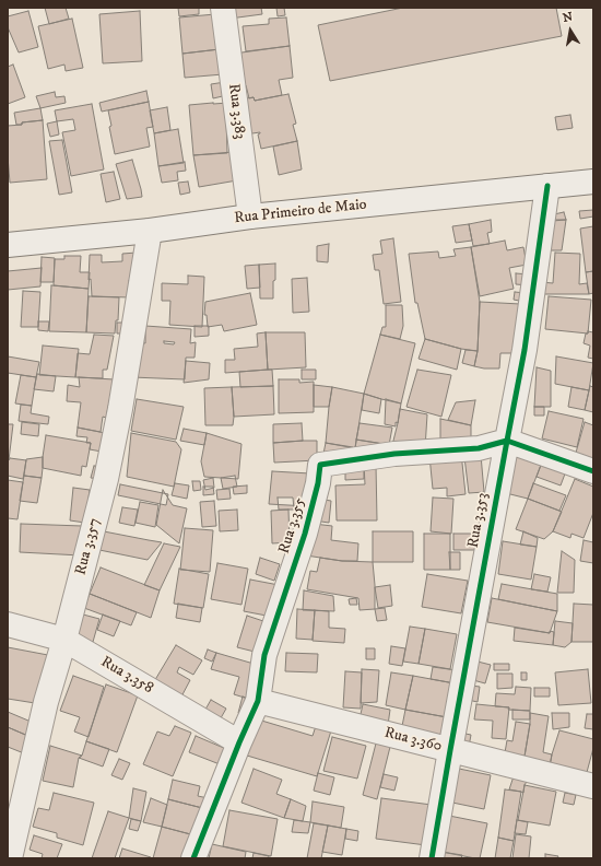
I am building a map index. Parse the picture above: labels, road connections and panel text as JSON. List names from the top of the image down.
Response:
{
  "streets": {
    "street": [
      "Rua 3.383",
      "Rua Primeiro de Maio",
      "Rua 3.353",
      "Rua 3.355",
      "Rua 3.357",
      "Rua 3.358",
      "Rua 3.360"
    ]
  },
  "crossings": [
    ["Rua 3.383", "Rua Primeiro de Maio"],
    ["Rua Primeiro de Maio", "Rua 3.353"],
    ["Rua Primeiro de Maio", "Rua 3.357"],
    ["Rua 3.353", "Rua 3.355"],
    ["Rua 3.353", "Rua 3.360"],
    ["Rua 3.355", "Rua 3.358"],
    ["Rua 3.355", "Rua 3.360"],
    ["Rua 3.357", "Rua 3.358"]
  ],
  "north": "top"
}
